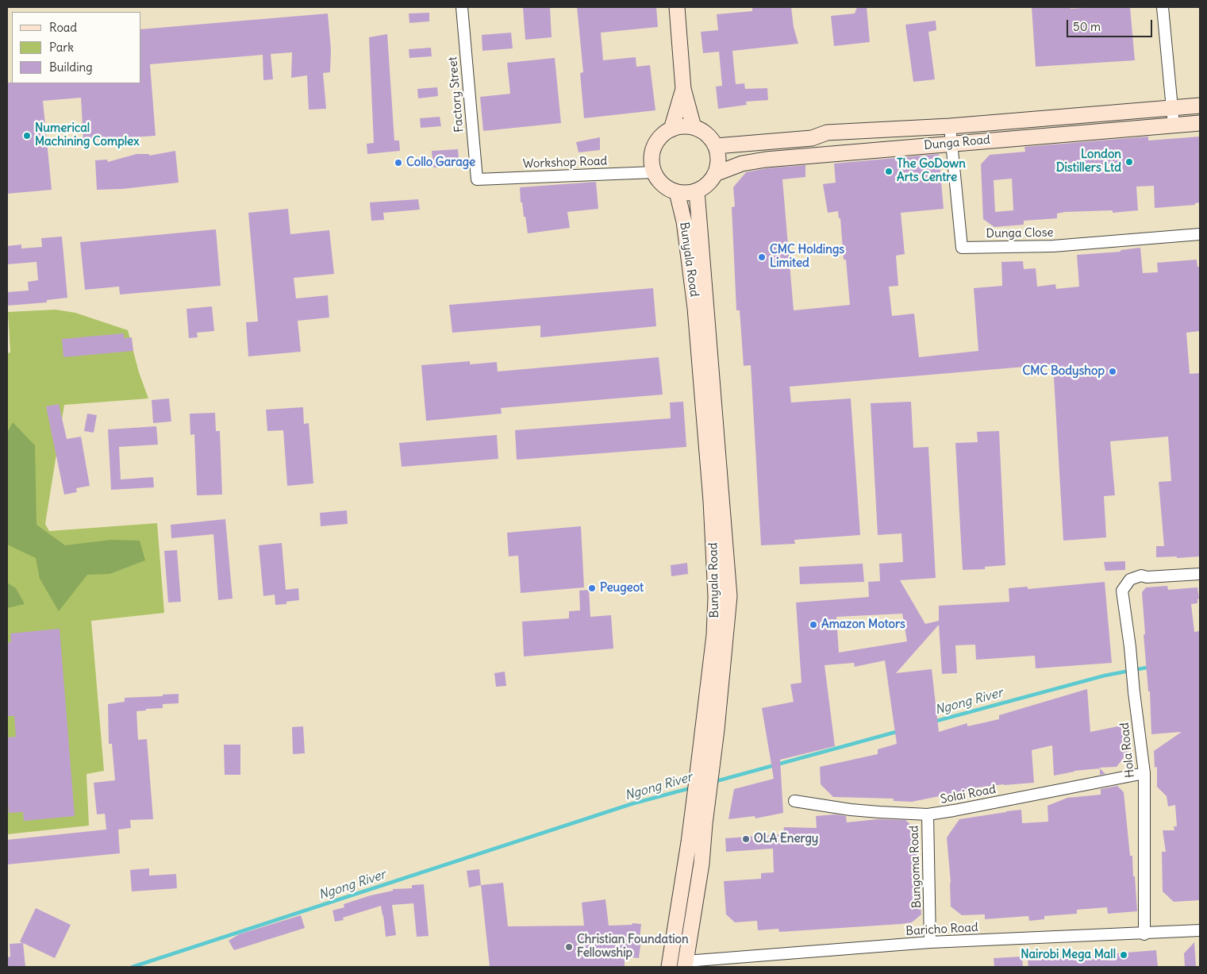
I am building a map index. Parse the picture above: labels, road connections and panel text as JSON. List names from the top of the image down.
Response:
{
  "streets": {
    "main road": ["Dunga Road", "Bunyala Road"],
    "street": [
      "Factory Street",
      "Workshop Road",
      "Dunga Close",
      "Hola Road",
      "Solai Road",
      "Bungoma Road",
      "Baricho Road"
    ]
  },
  "crossings": [
    ["Factory Street", "Workshop Road"],
    ["Dunga Road", "Workshop Road"],
    ["Dunga Road", "Dunga Close"],
    ["Dunga Road", "Bunyala Road"],
    ["Workshop Road", "Bunyala Road"],
    ["Bunyala Road", "Baricho Road"],
    ["Hola Road", "Solai Road"],
    ["Hola Road", "Baricho Road"],
    ["Solai Road", "Bungoma Road"],
    ["Bungoma Road", "Baricho Road"]
  ],
  "water": ["Ngong River"],
  "places": [
    "Numerical Machining Complex",
    "London Distillers Ltd",
    "Collo Garage",
    "The GoDown Arts Centre",
    "CMC Holdings Limited",
    "CMC Bodyshop",
    "Peugeot",
    "Amazon Motors",
    "OLA Energy",
    "Christian Foundation Fellowship",
    "Nairobi Mega Mall"
  ],
  "legend": ["Road", "Park", "Building"],
  "scale_bar": "50 m"
}
